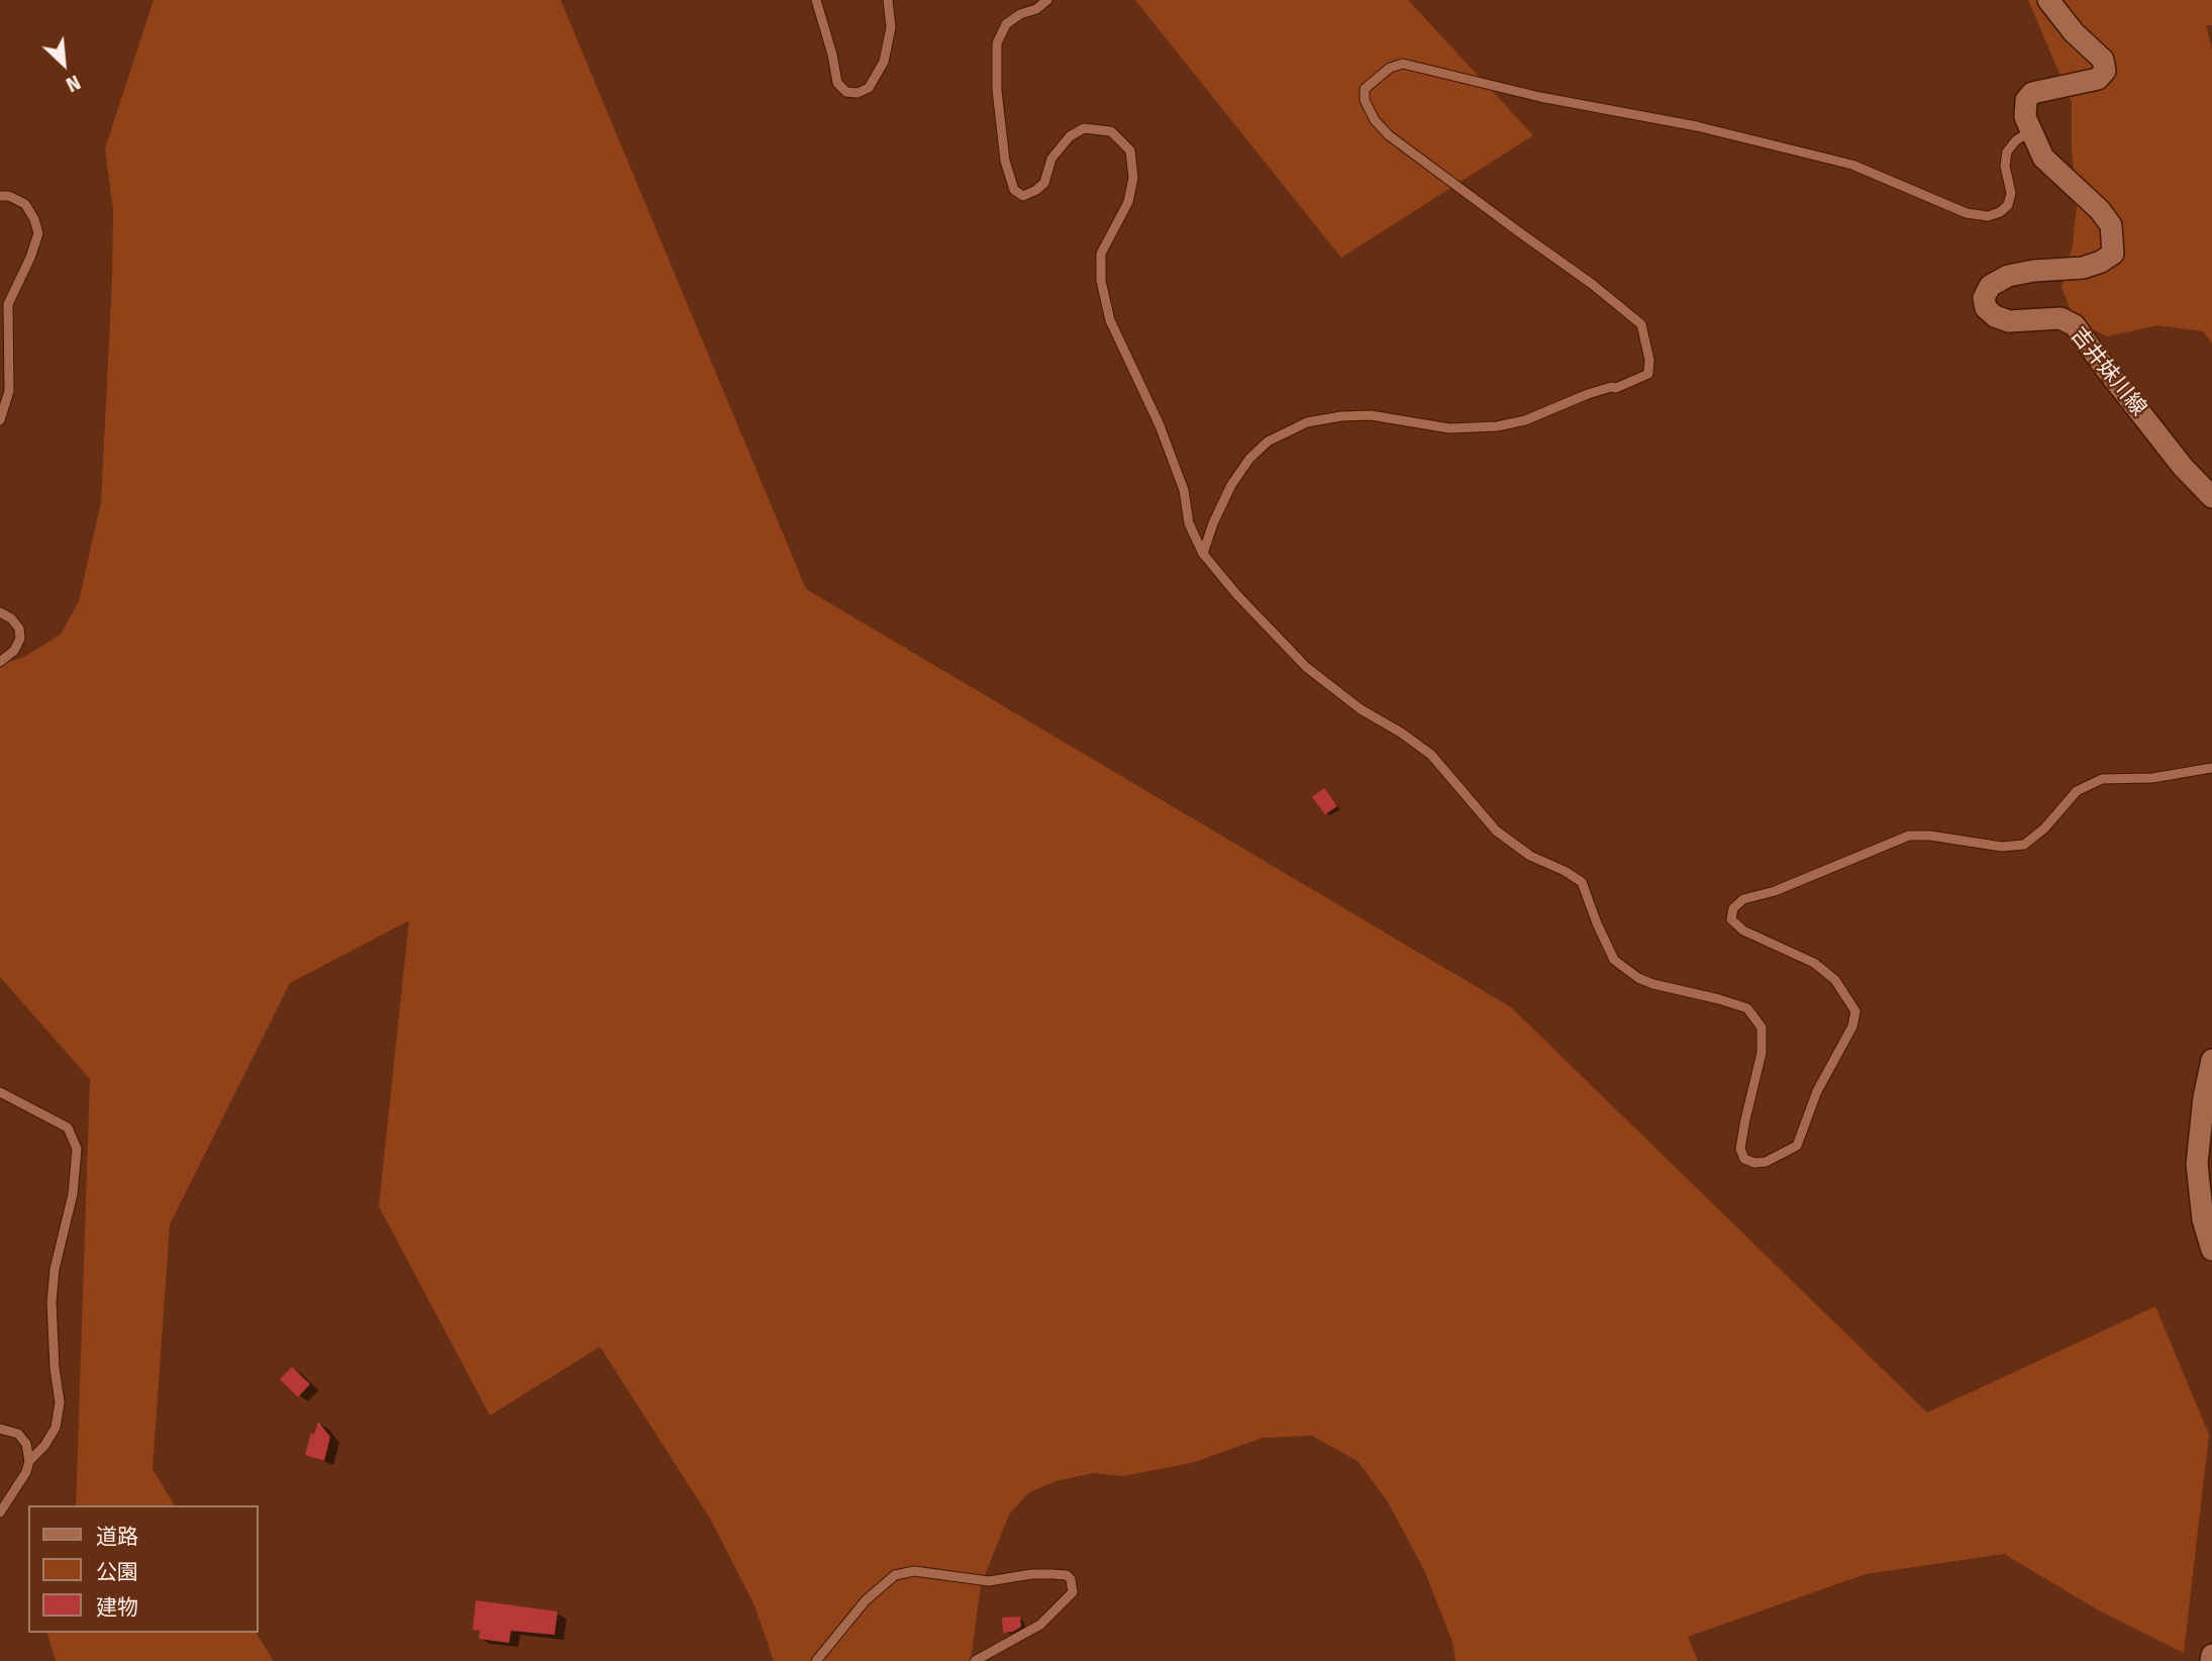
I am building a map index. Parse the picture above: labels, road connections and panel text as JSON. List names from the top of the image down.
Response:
{
  "streets": {
    "main road": ["吉井妹川線"]
  },
  "legend": ["道路", "公園", "建物"],
  "north": "bottom right"
}
